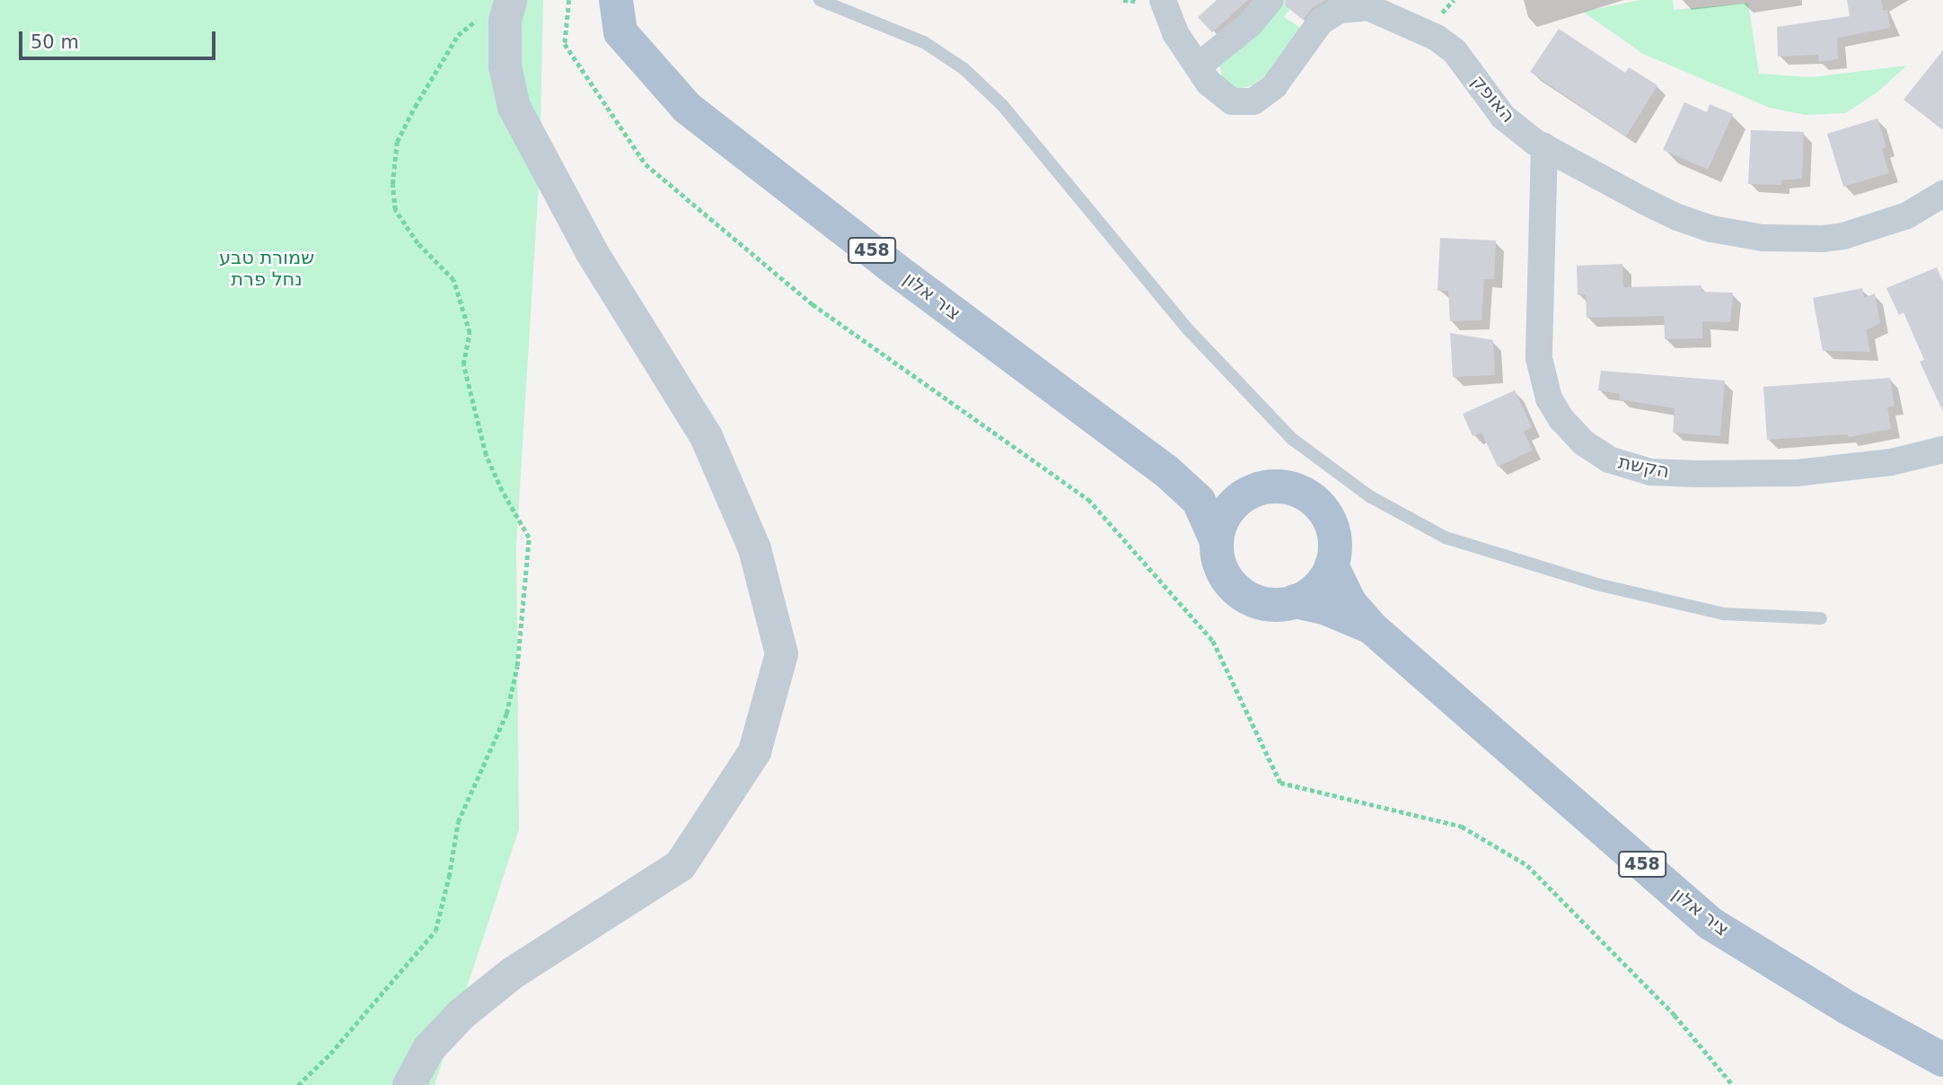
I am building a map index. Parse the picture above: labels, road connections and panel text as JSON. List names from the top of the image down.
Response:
{
  "streets": {
    "main road": ["458", "ציר אלון"],
    "street": ["האופק", "הקשת"]
  },
  "crossings": [
    ["האופק", "הקשת"]
  ],
  "parks": ["שמורת טבע נחל פרת"],
  "scale_bar": "50 m"
}
